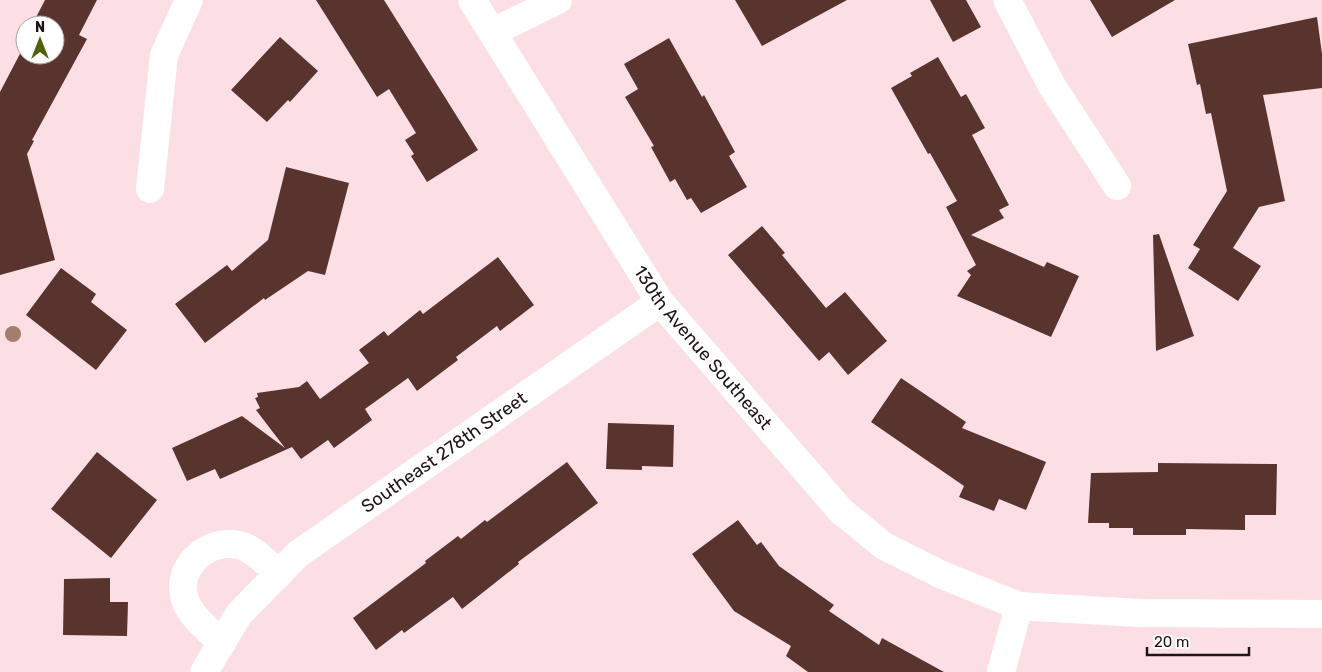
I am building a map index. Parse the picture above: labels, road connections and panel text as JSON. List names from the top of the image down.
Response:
{
  "streets": {
    "street": ["130th Avenue Southeast", "Southeast 278th Street"]
  },
  "crossings": [
    ["130th Avenue Southeast", "Southeast 278th Street"]
  ],
  "scale_bar": "20 m",
  "north": "top"
}
